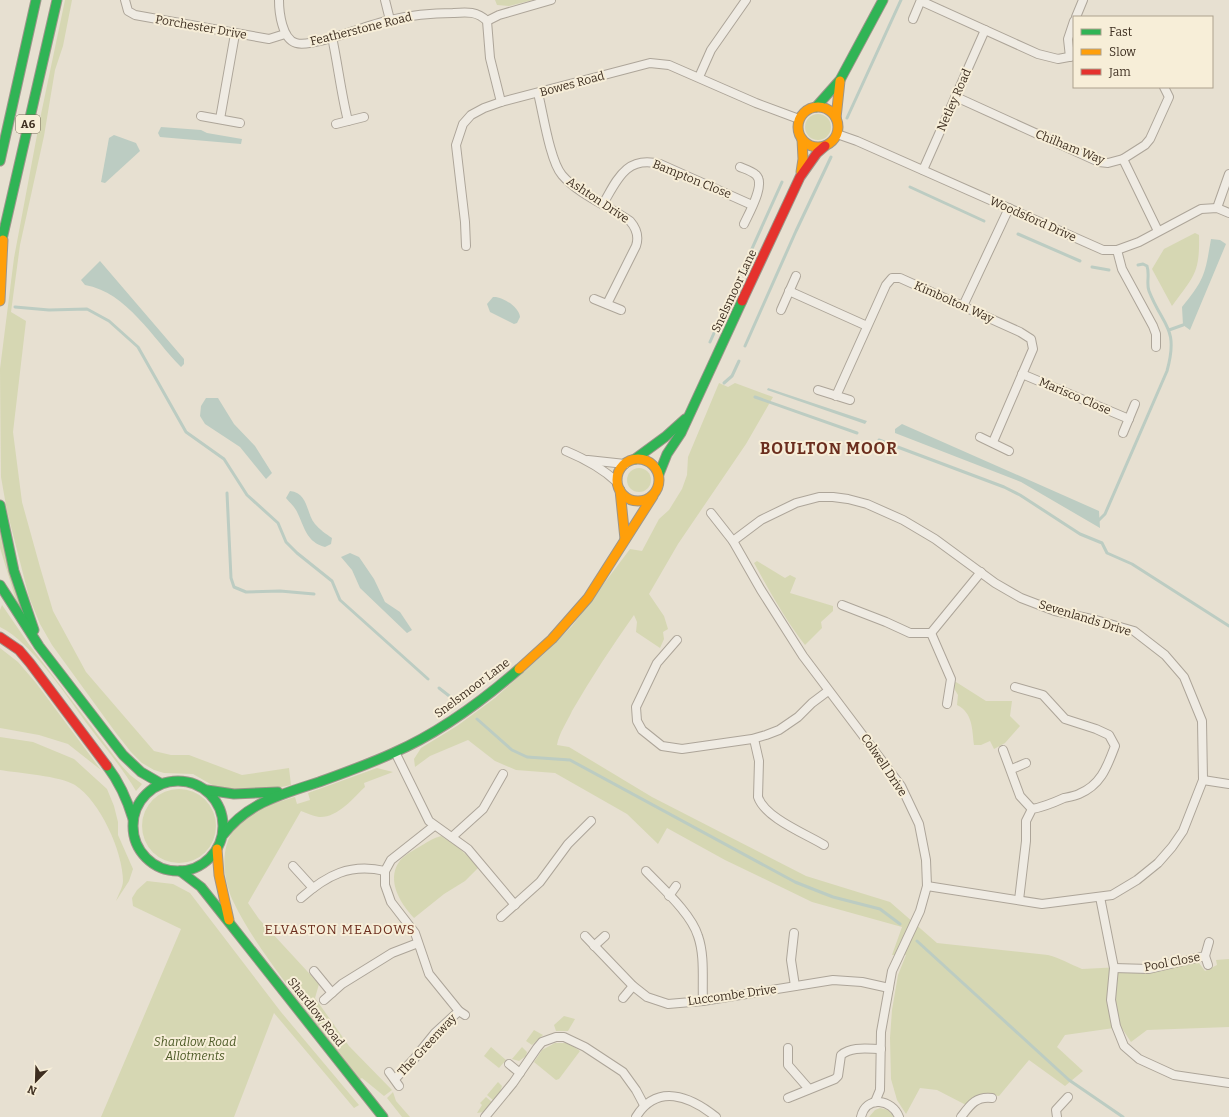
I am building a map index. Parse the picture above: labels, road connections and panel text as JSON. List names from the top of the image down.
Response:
{
  "streets": {
    "main road": ["A6", "Snelsmoor Lane", "Shardlow Road"],
    "street": [
      "Porchester Drive",
      "Featherstone Road",
      "Bowes Road",
      "Netley Road",
      "Chilham Way",
      "Bampton Close",
      "Ashton Drive",
      "Woodsford Drive",
      "Kimbolton Way",
      "Marisco Close",
      "Sevenlands Drive",
      "Colwell Drive",
      "Pool Close",
      "Luccombe Drive",
      "The Greenway"
    ]
  },
  "crossings": [
    ["Porchester Drive", "Featherstone Road"],
    ["Bowes Road", "Ashton Drive"],
    ["Bowes Road", "Woodsford Drive"],
    ["Bowes Road", "Snelsmoor Lane"],
    ["Netley Road", "Chilham Way"],
    ["Netley Road", "Woodsford Drive"],
    ["Bampton Close", "Ashton Drive"],
    ["Woodsford Drive", "Snelsmoor Lane"],
    ["Snelsmoor Lane", "Shardlow Road"],
    ["Kimbolton Way", "Marisco Close"],
    ["Sevenlands Drive", "Colwell Drive"],
    ["Colwell Drive", "Luccombe Drive"]
  ],
  "districts": ["BOULTON MOOR", "ELVASTON MEADOWS"],
  "parks": ["Shardlow Road Allotments"],
  "legend": ["Fast", "Slow", "Jam"],
  "north": "bottom left"
}
